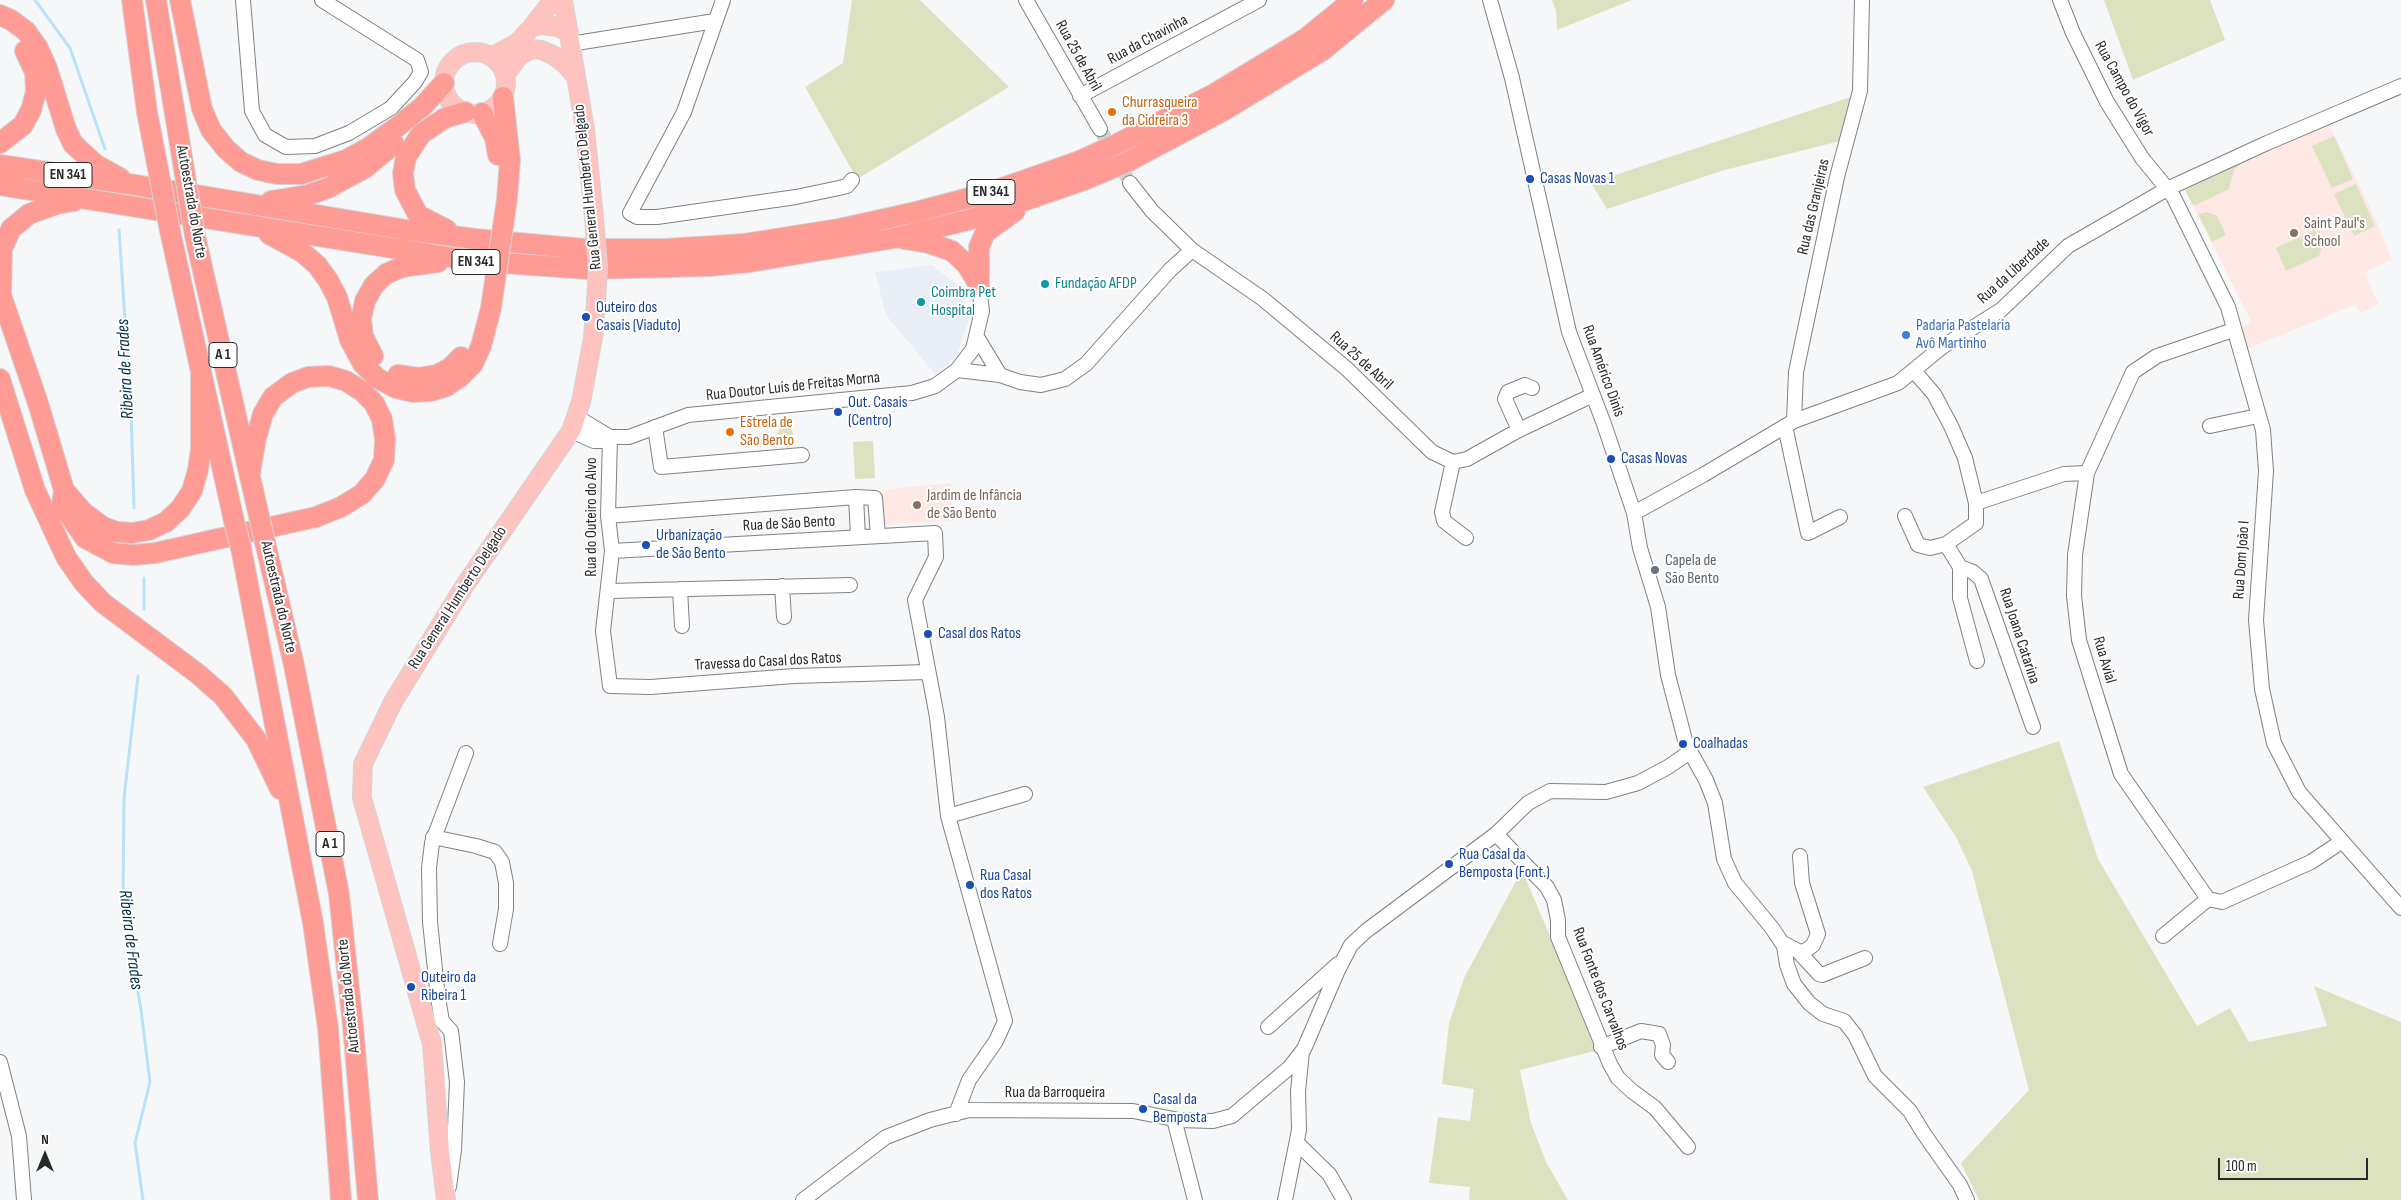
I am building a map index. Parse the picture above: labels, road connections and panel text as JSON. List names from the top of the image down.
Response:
{
  "streets": {
    "highway": ["EN 341", "Autoestrada do Norte", "A 1"],
    "main road": ["Rua General Humberto Delgado"],
    "street": [
      "Rua da Chavinha",
      "Rua 25 de Abril",
      "Rua Campo do Vigor",
      "Rua das Granjeiras",
      "Rua da Liberdade",
      "Rua Américo Dinis",
      "Rua Doutor Luís de Freitas Morna",
      "Rua do Outeiro do Alvo",
      "Rua de São Bento",
      "Rua Dom João I",
      "Rua Joana Catarina",
      "Rua Avial",
      "Travessa do Casal dos Ratos",
      "Rua Fonte dos Carvalhos",
      "Rua da Barroqueira"
    ]
  },
  "crossings": [
    ["Rua da Chavinha", "Rua 25 de Abril"],
    ["Rua Campo do Vigor", "Rua da Liberdade"],
    ["Rua Campo do Vigor", "Rua Dom João I"],
    ["Rua General Humberto Delgado", "Rua Doutor Luís de Freitas Morna"],
    ["Rua das Granjeiras", "Rua da Liberdade"],
    ["Rua da Liberdade", "Rua Américo Dinis"],
    ["Rua da Liberdade", "Rua Dom João I"],
    ["Rua Doutor Luís de Freitas Morna", "Rua do Outeiro do Alvo"],
    ["Rua do Outeiro do Alvo", "Rua de São Bento"],
    ["Rua do Outeiro do Alvo", "Travessa do Casal dos Ratos"],
    ["Rua Dom João I", "Rua Avial"]
  ],
  "water": ["Ribeira de Frades"],
  "places": [
    "Churrasqueira da Cidreira 3",
    "Casas Novas 1",
    "Saint Paul's School",
    "Fundação AFDP",
    "Coimbra Pet Hospital",
    "Outeiro dos Casais (Viaduto)",
    "Padaria Pastelaria Avô Martinho",
    "Out. Casais (Centro)",
    "Estrela de São Bento",
    "Casas Novas",
    "Jardim de Infância de São Bento",
    "Urbanização de São Bento",
    "Capela de São Bento",
    "Casal dos Ratos",
    "Coalhadas",
    "Rua Casal da Bemposta (Font.)",
    "Rua Casal dos Ratos",
    "Outeiro da Ribeira 1",
    "Casal da Bemposta"
  ],
  "scale_bar": "100 m",
  "north": "top"
}
